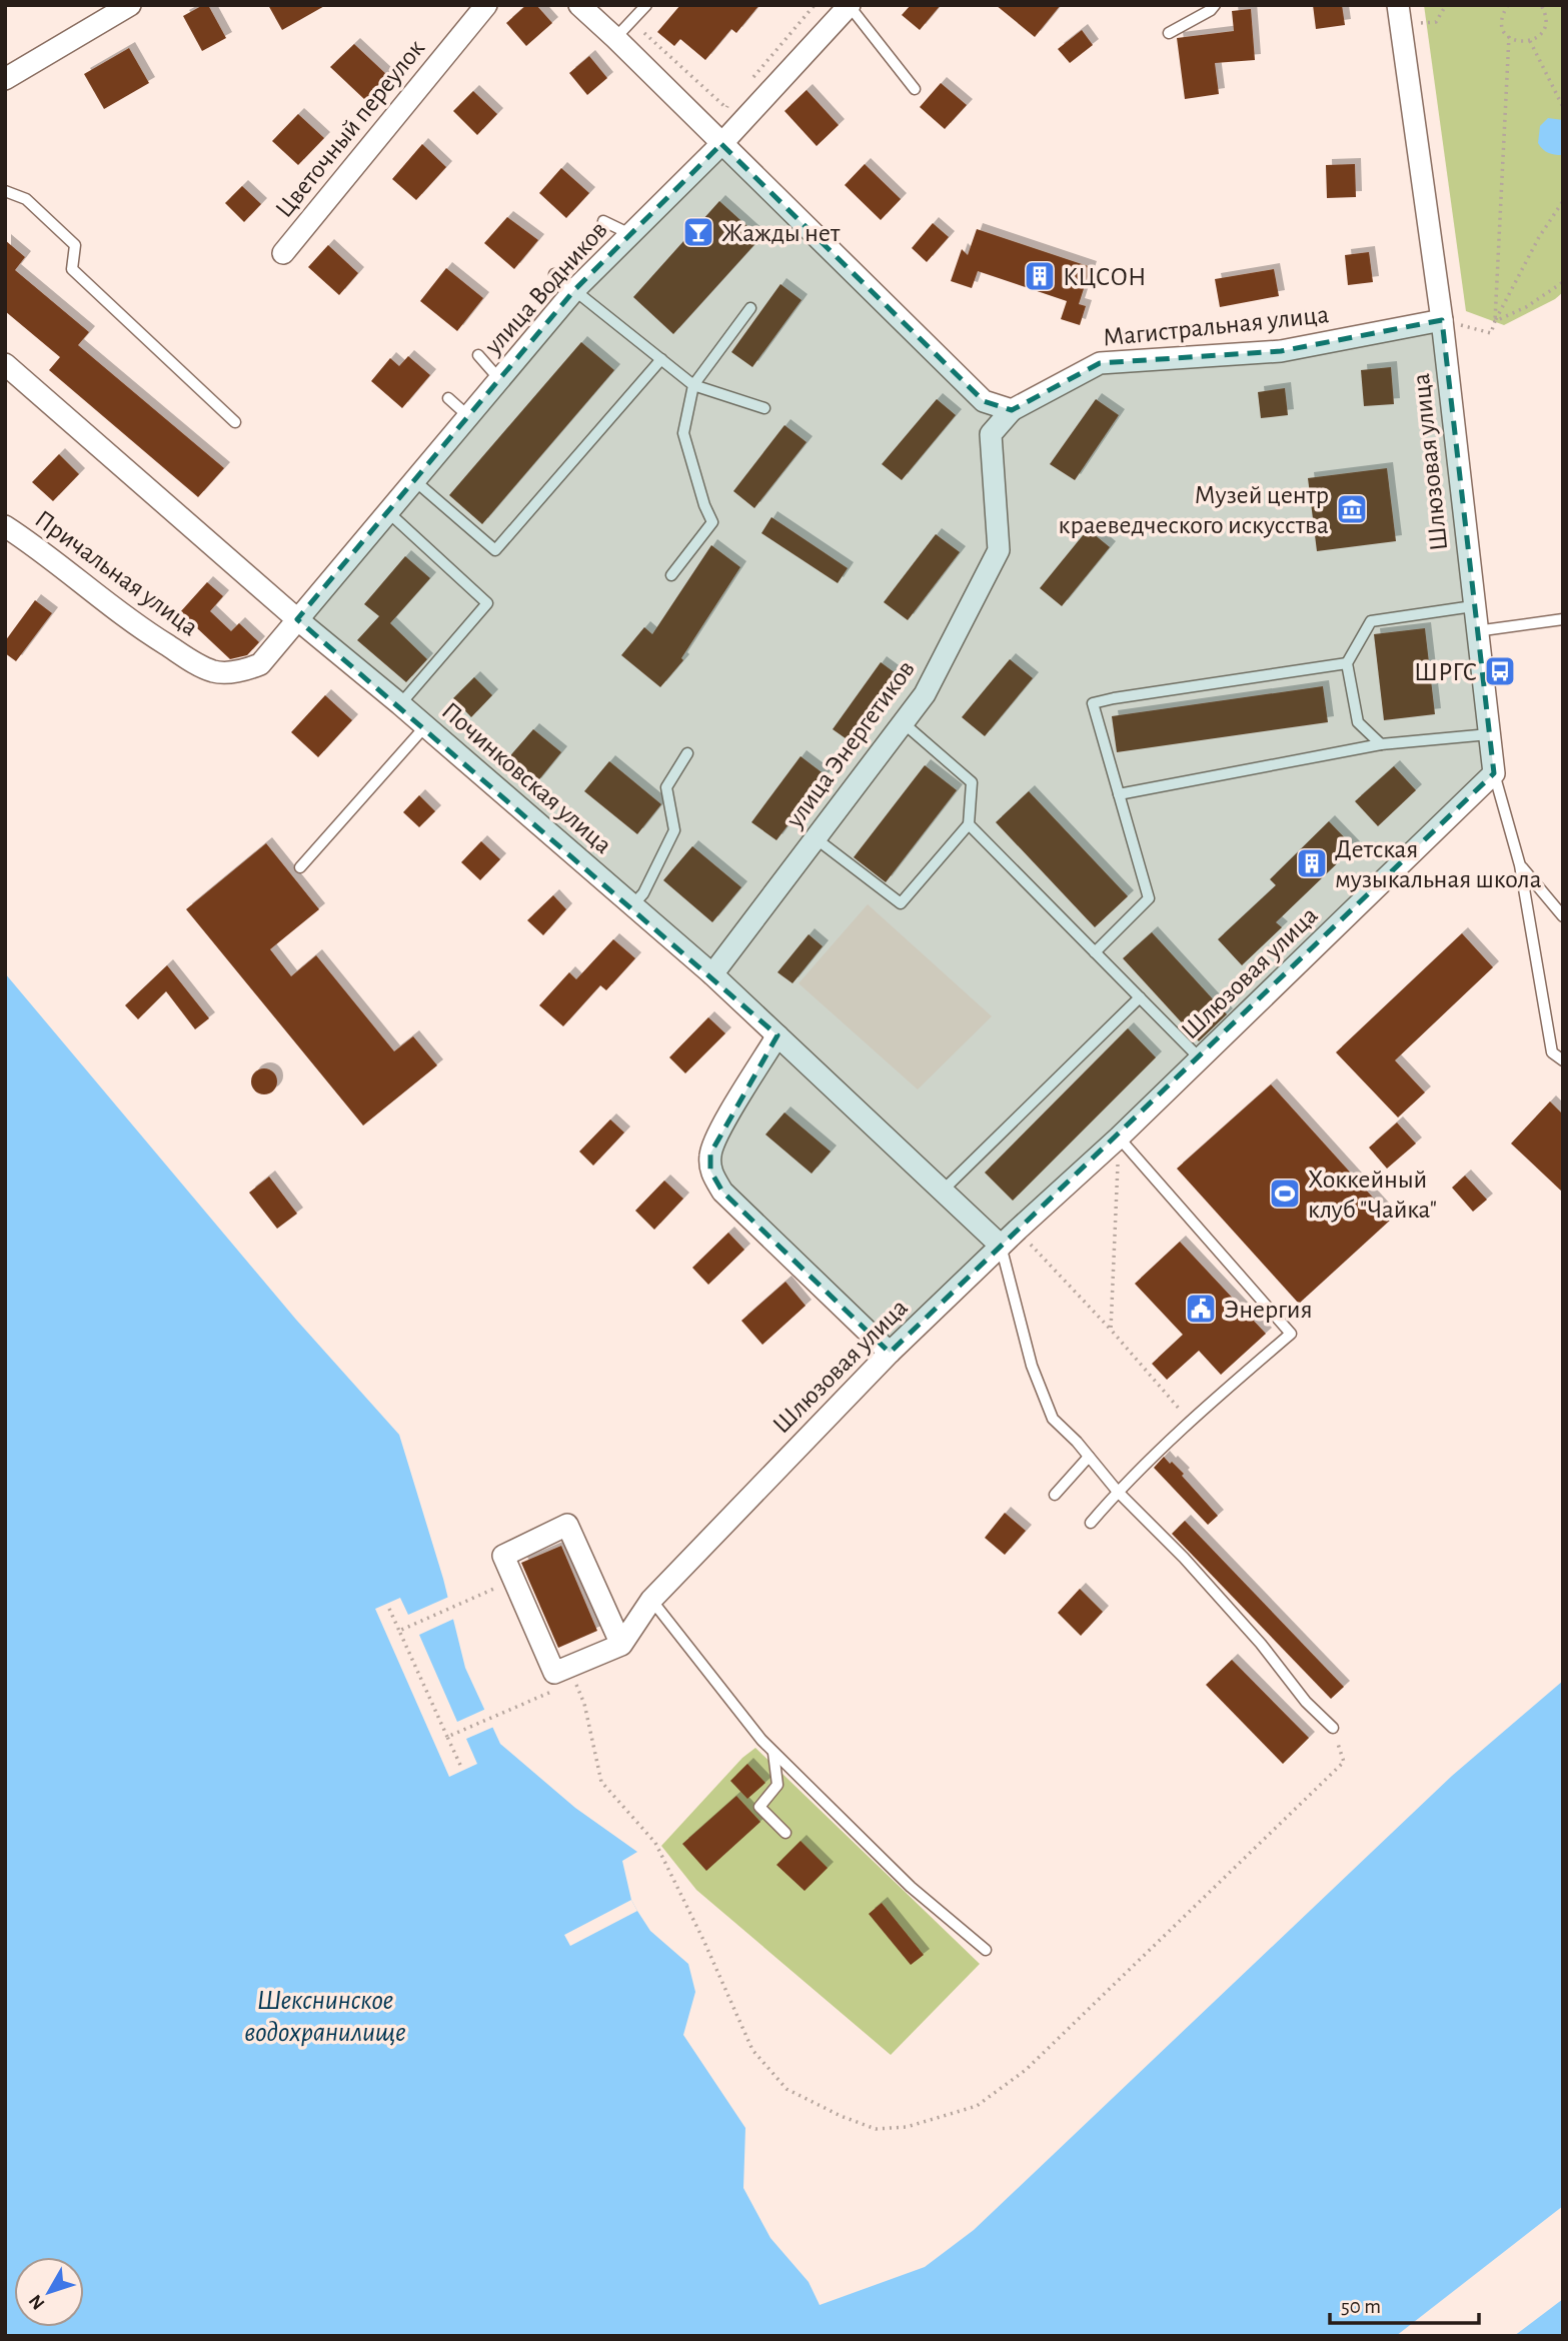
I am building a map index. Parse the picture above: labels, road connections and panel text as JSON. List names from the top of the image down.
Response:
{
  "streets": {
    "street": [
      "Цветочный переулок",
      "улица Водников",
      "Магистральная улица",
      "Шлюзовая улица",
      "Причальная улица",
      "улица Энергетиков",
      "Починковская улица"
    ]
  },
  "crossings": [
    ["улица Водников", "Причальная улица"],
    ["улица Водников", "Починковская улица"],
    ["Магистральная улица", "Шлюзовая улица"],
    ["Магистральная улица", "улица Энергетиков"],
    ["Шлюзовая улица", "Починковская улица"],
    ["Причальная улица", "Починковская улица"],
    ["улица Энергетиков", "Починковская улица"]
  ],
  "water": ["Шекснинское водохранилище"],
  "places": {
    "bar": ["Жажды нет"],
    "building": ["КЦСОН", "Детская музыкальная школа"],
    "museum": ["Музей центр краеведческого искусства"],
    "bus stop": ["ШРГС"],
    "sports": ["Хоккейный клуб \"Чайка\""],
    "public building": ["Энергия"]
  },
  "scale_bar": "50 m",
  "north": "bottom left"
}
